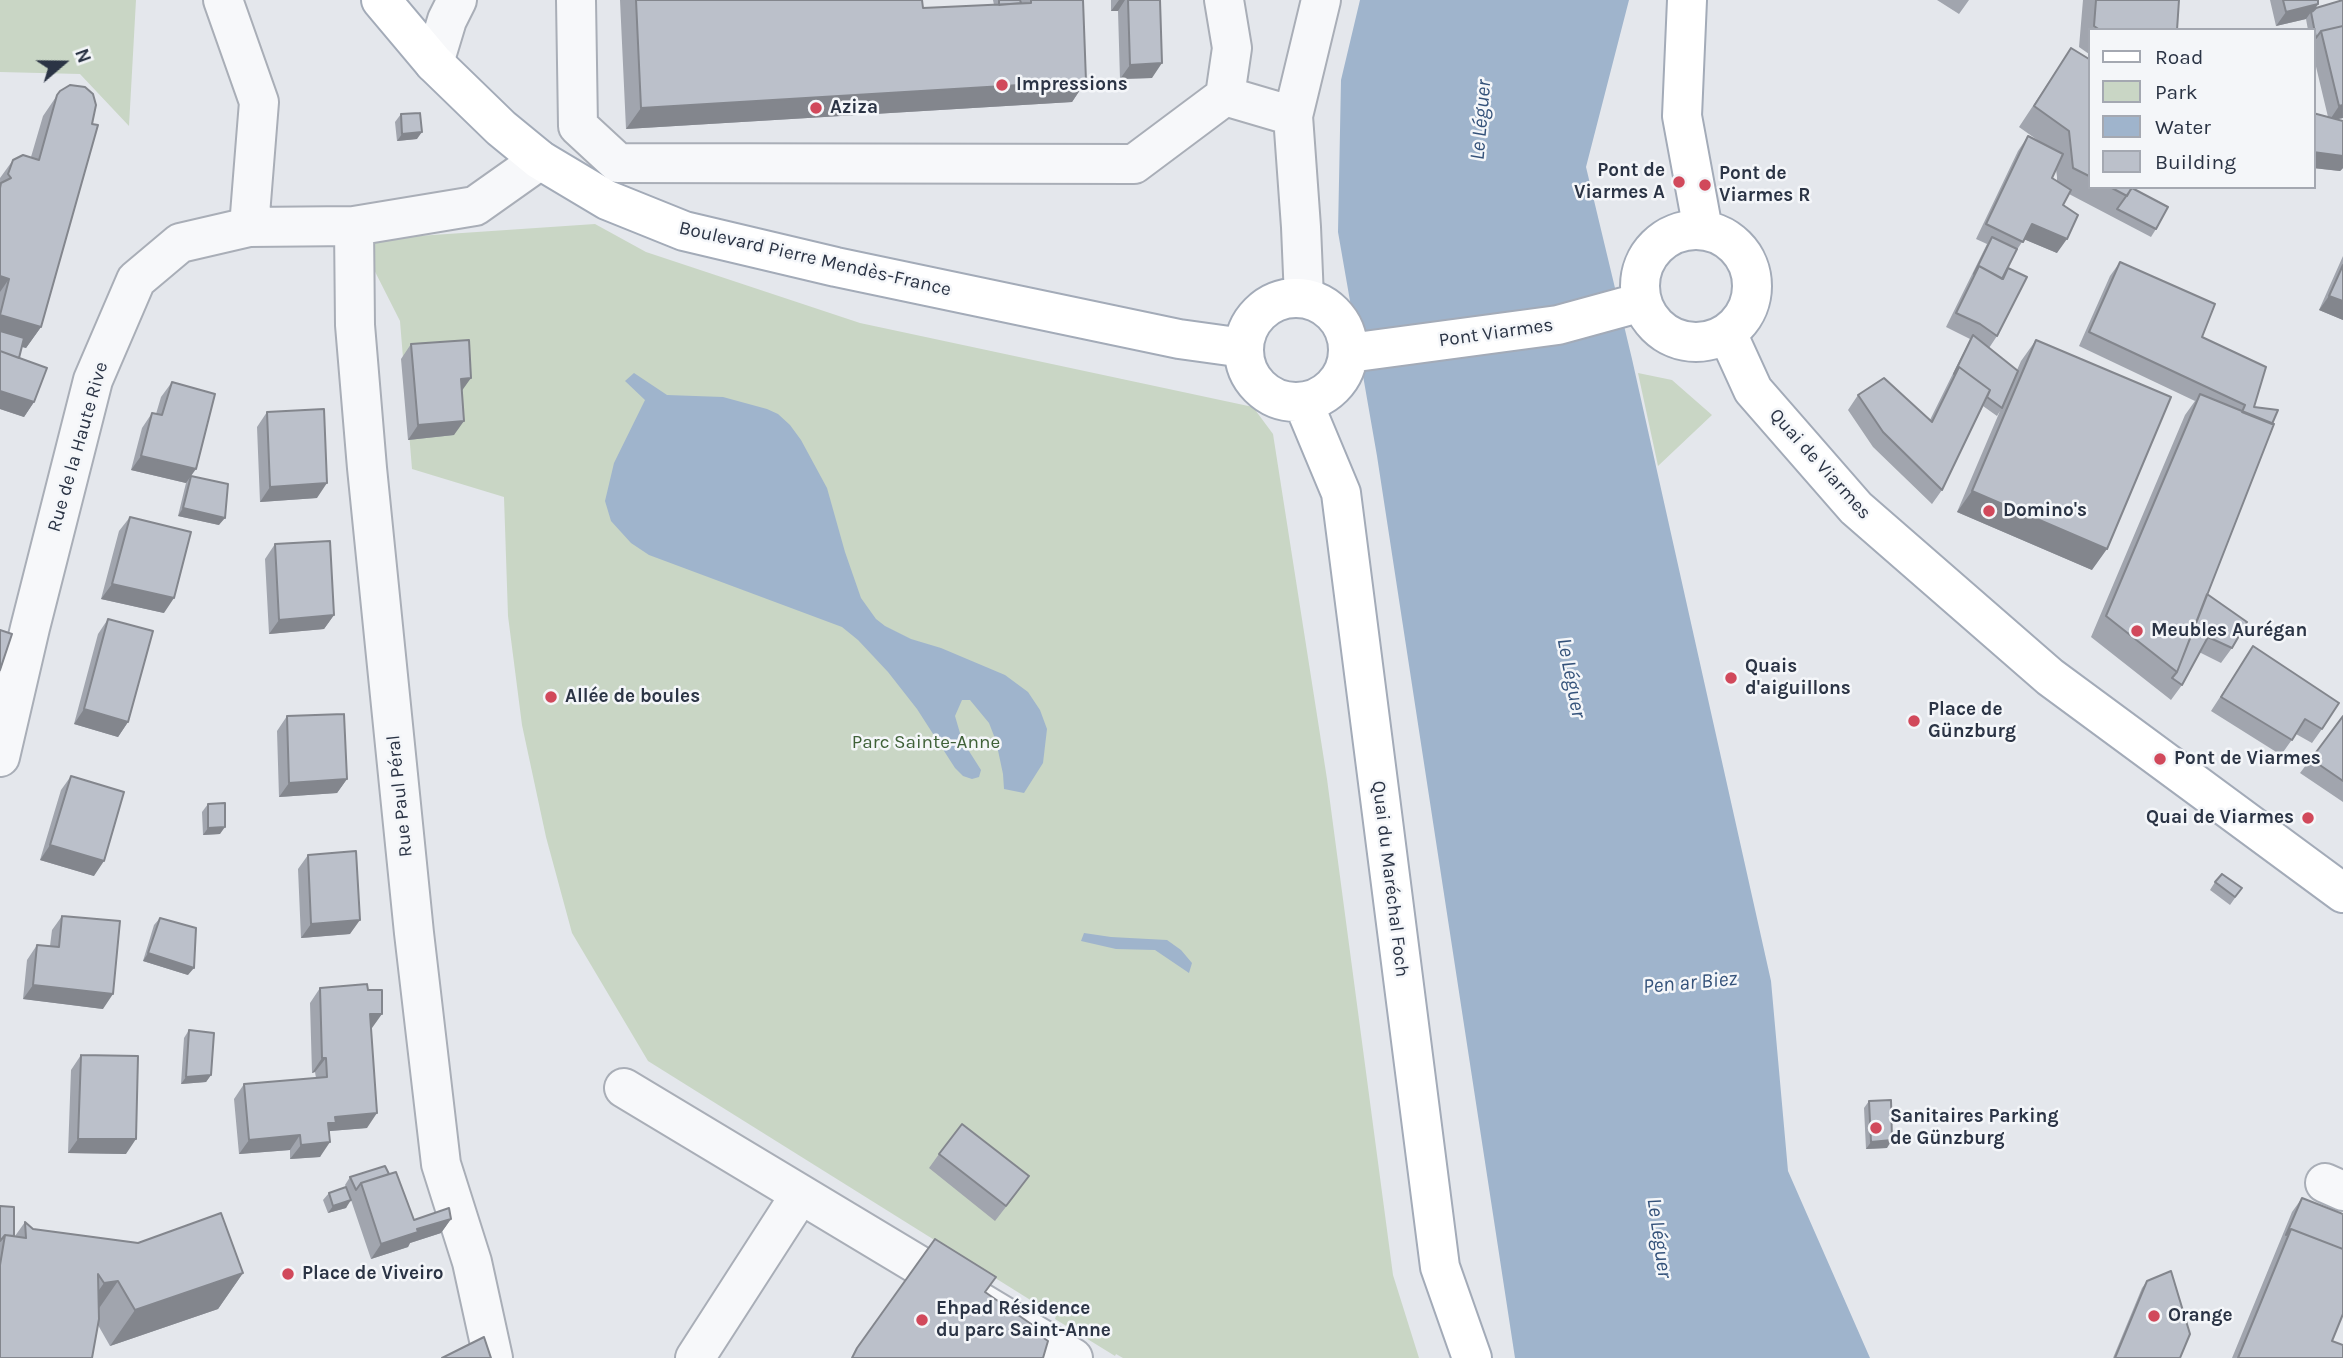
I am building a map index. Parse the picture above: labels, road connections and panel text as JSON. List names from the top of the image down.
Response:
{
  "streets": {
    "main road": [
      "Boulevard Pierre Mendès-France",
      "Pont Viarmes",
      "Quai de Viarmes",
      "Quai du Maréchal Foch"
    ],
    "street": ["Rue de la Haute Rive", "Rue Paul Péral"]
  },
  "crossings": [
    ["Boulevard Pierre Mendès-France", "Pont Viarmes"],
    ["Boulevard Pierre Mendès-France", "Rue de la Haute Rive"],
    ["Boulevard Pierre Mendès-France", "Quai du Maréchal Foch"],
    ["Pont Viarmes", "Quai de Viarmes"],
    ["Pont Viarmes", "Quai du Maréchal Foch"],
    ["Rue de la Haute Rive", "Rue Paul Péral"]
  ],
  "water": ["Le Léguer", "Pen ar Biez"],
  "parks": ["Parc Sainte-Anne"],
  "places": [
    "Impressions",
    "Aziza",
    "Pont de Viarmes A",
    "Pont de Viarmes R",
    "Domino's",
    "Meubles Aurégan",
    "Quais d'aiguillons",
    "Allée de boules",
    "Place de Günzburg",
    "Pont de Viarmes",
    "Quai de Viarmes",
    "Sanitaires Parking de Günzburg",
    "Place de Viveiro",
    "Orange",
    "Ehpad Résidence du parc Saint-Anne"
  ],
  "legend": [
    "Road",
    "Park",
    "Water",
    "Building"
  ],
  "north": "right"
}
